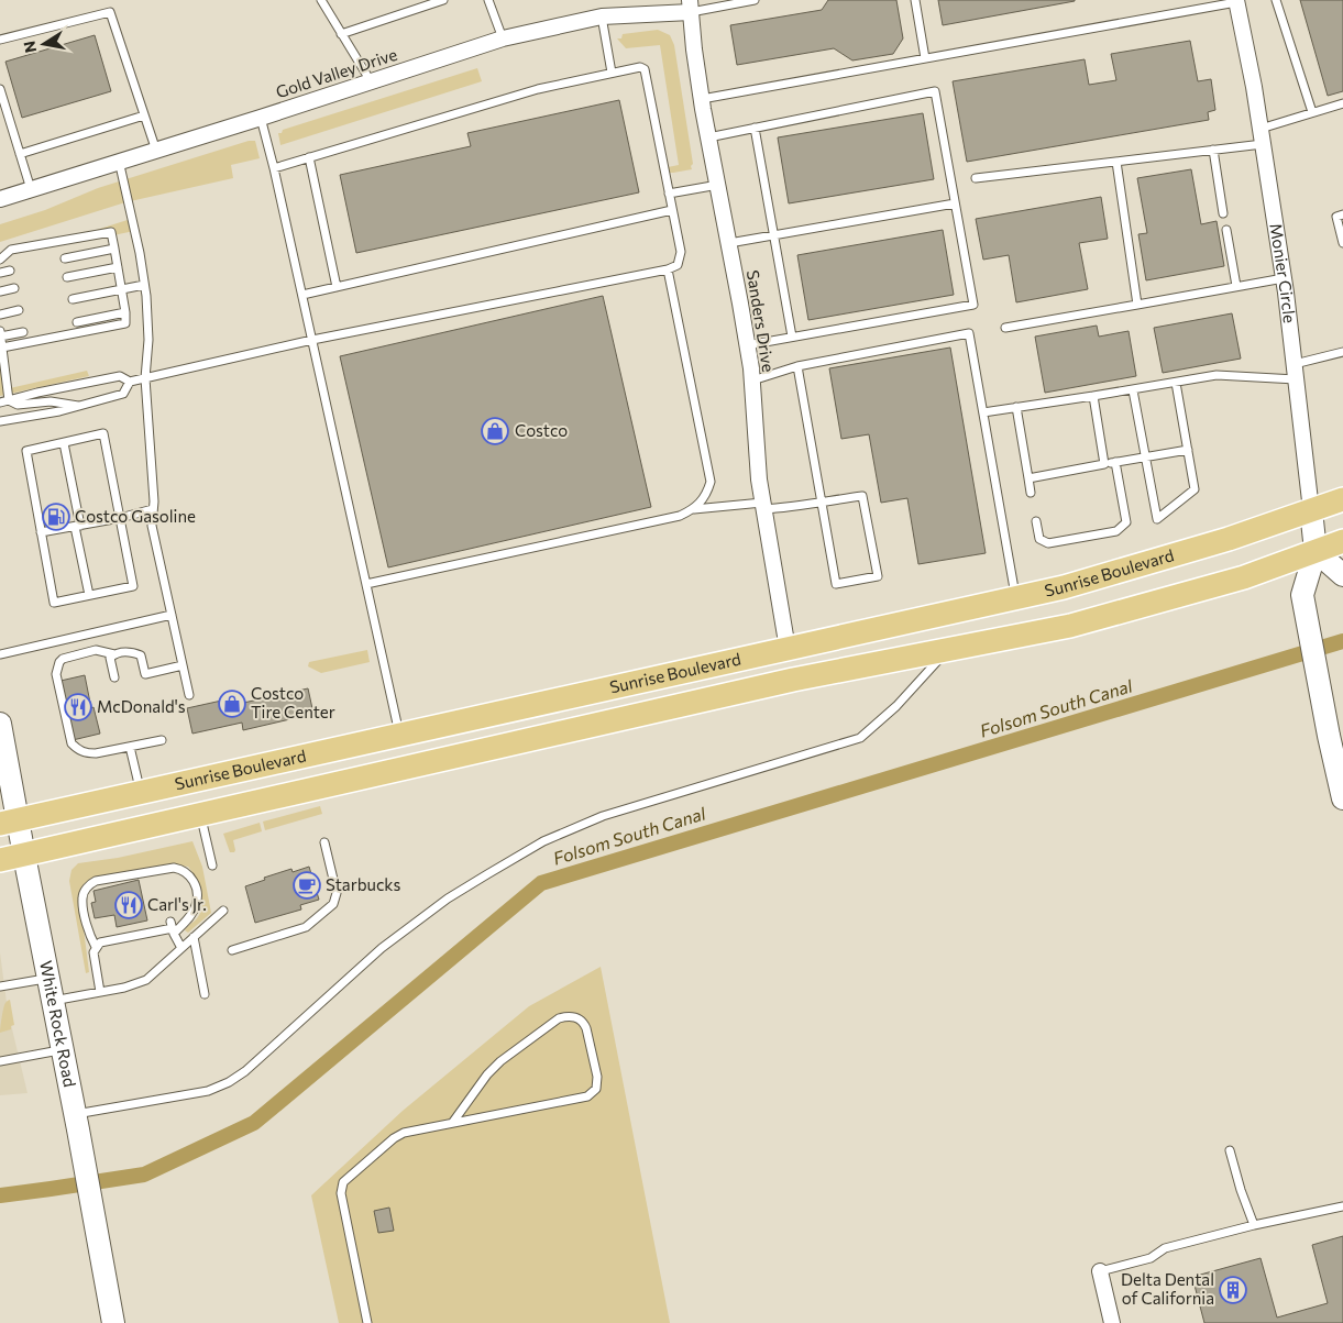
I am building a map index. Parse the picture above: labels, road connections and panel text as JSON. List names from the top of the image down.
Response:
{
  "streets": {
    "main road": ["Monier Circle", "Sunrise Boulevard", "White Rock Road"],
    "street": ["Gold Valley Drive", "Sanders Drive"]
  },
  "crossings": [
    ["Gold Valley Drive", "Sanders Drive"],
    ["Monier Circle", "Sunrise Boulevard"],
    ["Sanders Drive", "Sunrise Boulevard"],
    ["Sunrise Boulevard", "White Rock Road"]
  ],
  "water": ["Folsom South Canal"],
  "places": {
    "shop": ["Costco", "Costco Tire Center"],
    "fuel station": ["Costco Gasoline"],
    "restaurant": ["McDonald's", "Carl's Jr."],
    "cafe": ["Starbucks"],
    "building": ["Delta Dental of California"]
  },
  "north": "left"
}
